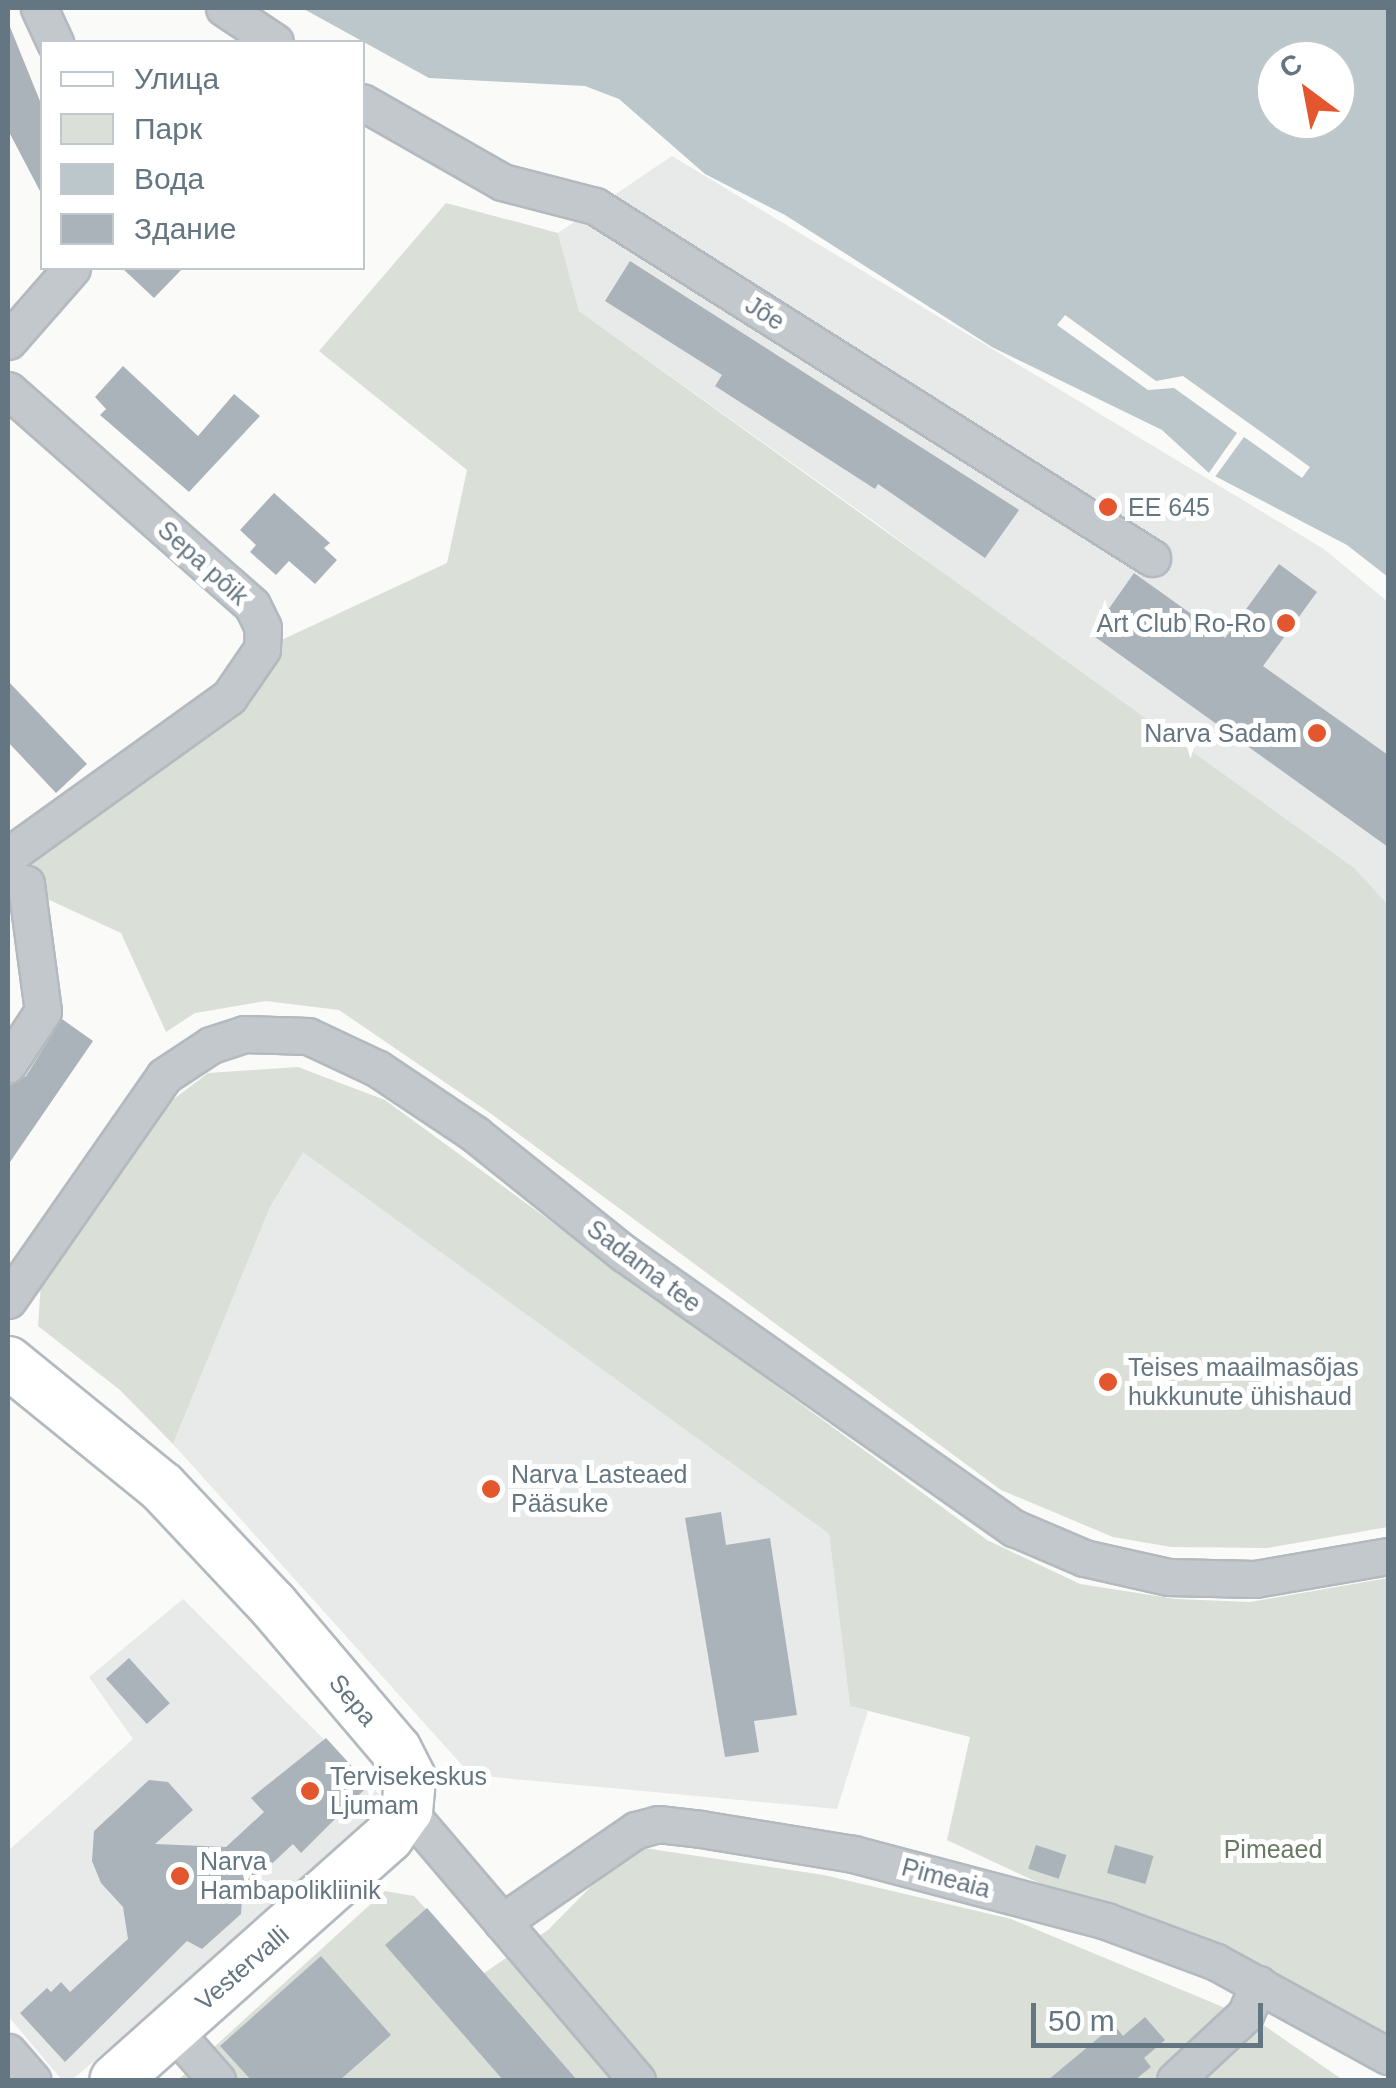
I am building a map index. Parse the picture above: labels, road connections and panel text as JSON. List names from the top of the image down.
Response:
{
  "streets": {
    "street": [
      "Jõe",
      "Sepa põik",
      "Sadama tee",
      "Sepa",
      "Pimeaia",
      "Vestervalli"
    ]
  },
  "crossings": [
    ["Sepa", "Vestervalli"]
  ],
  "parks": ["Pimeaed"],
  "places": [
    "EE 645",
    "Art Club Ro-Ro",
    "Narva Sadam",
    "Teises maailmasõjas hukkunute ühishaud",
    "Narva Lasteaed Pääsuke",
    "Tervisekeskus Ljumam",
    "Narva Hambapolikliinik"
  ],
  "legend": [
    "Улица",
    "Парк",
    "Вода",
    "Здание"
  ],
  "scale_bar": "50 m",
  "north": "top left"
}
